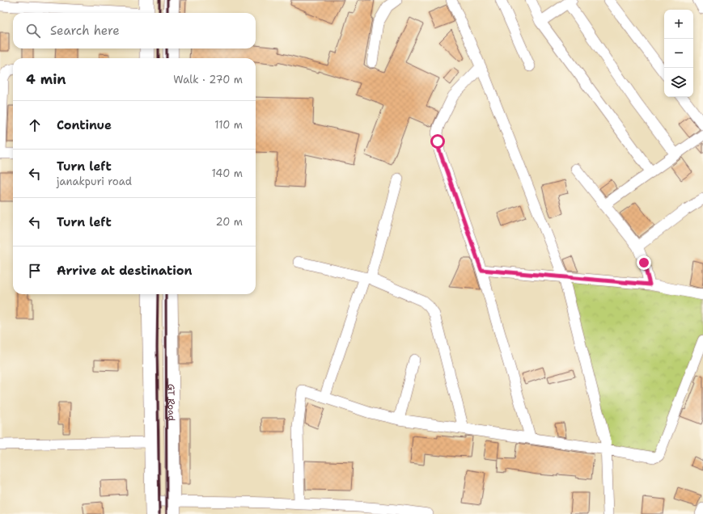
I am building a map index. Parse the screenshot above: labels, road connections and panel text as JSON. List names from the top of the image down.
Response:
{
  "streets": {
    "highway": ["GT Road"]
  },
  "page": {
    "map_buttons": ["+", "−"],
    "search": "Search here",
    "heading": ["4 min", "Walk · 270 m"],
    "list": [
      ["Continue", "110 m"],
      ["Turn left", "janakpuri road", "140 m"],
      ["Turn left", "20 m"],
      "Arrive at destination"
    ]
  }
}
